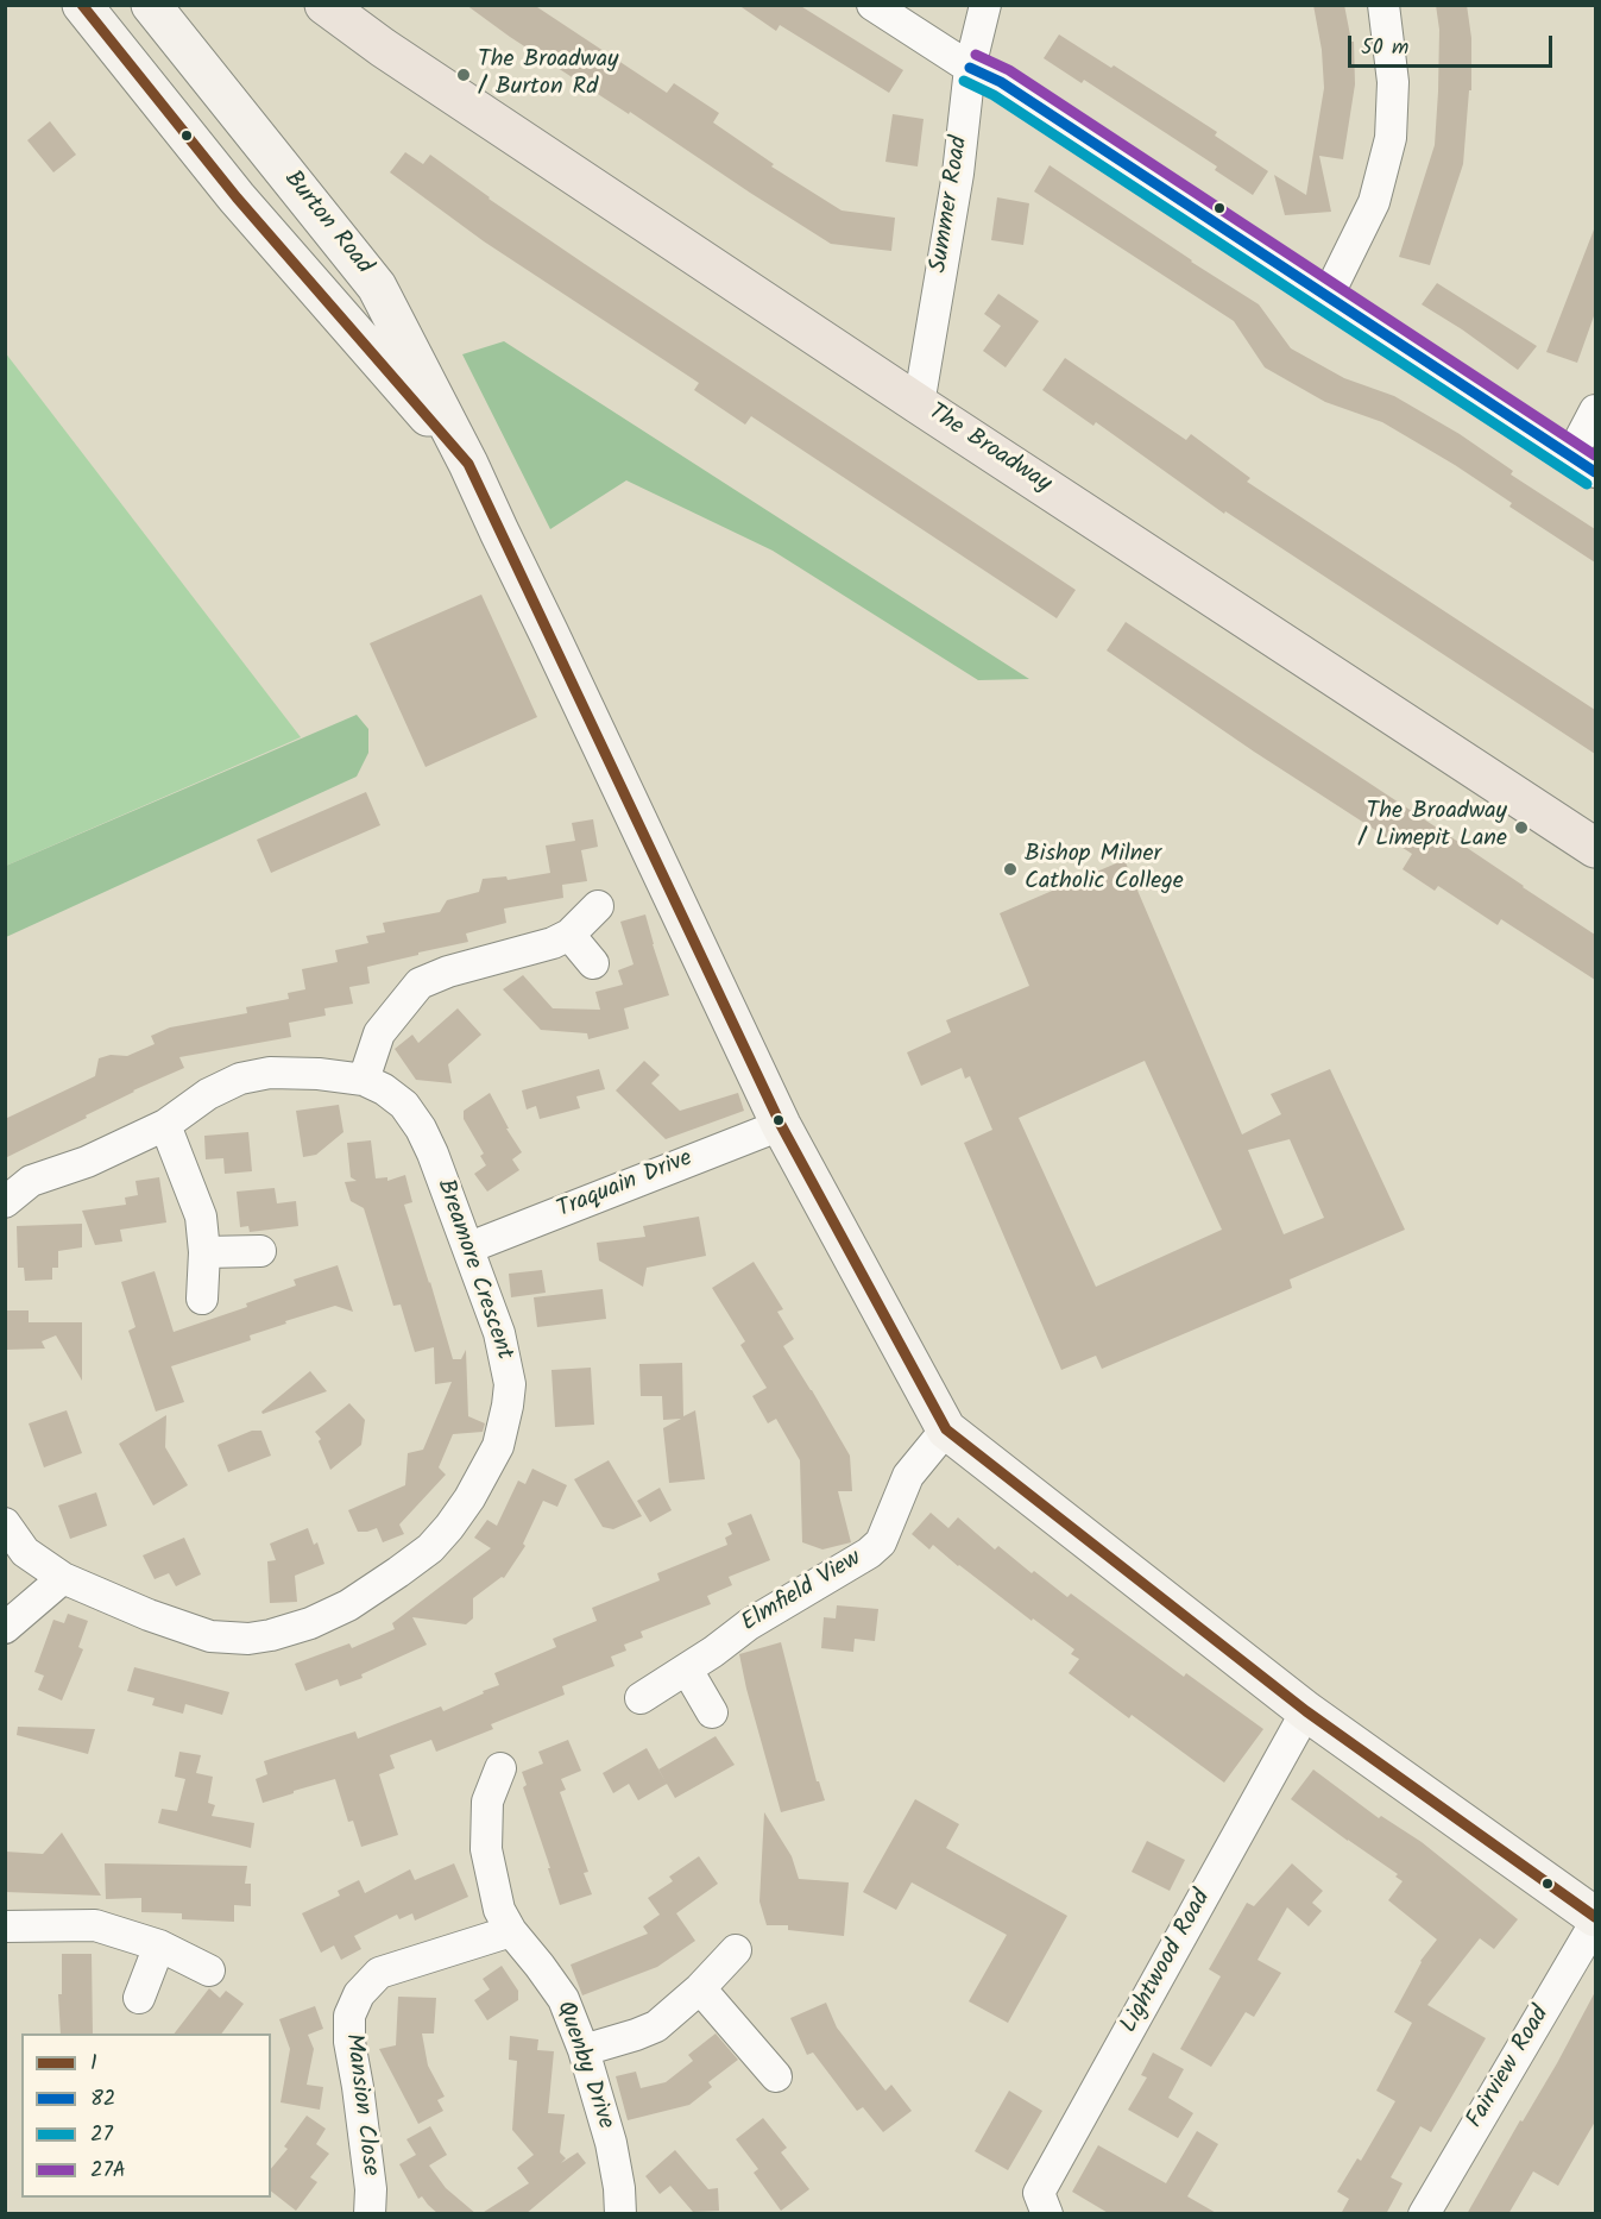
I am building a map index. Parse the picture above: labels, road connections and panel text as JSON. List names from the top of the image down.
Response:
{
  "streets": {
    "main road": ["Burton Road", "The Broadway"],
    "street": [
      "Summer Road",
      "Traquain Drive",
      "Breamore Crescent",
      "Elmfield View",
      "Lightwood Road",
      "Quenby Drive",
      "Fairview Road",
      "Mansion Close"
    ]
  },
  "crossings": [
    ["Summer Road", "The Broadway"],
    ["Burton Road", "Traquain Drive"],
    ["Burton Road", "Elmfield View"],
    ["Burton Road", "Lightwood Road"],
    ["Traquain Drive", "Breamore Crescent"],
    ["Quenby Drive", "Mansion Close"]
  ],
  "places": ["The Broadway / Burton Rd", "The Broadway / Limepit Lane", "Bishop Milner Catholic College"],
  "lines": [
    "transit line 1",
    "transit line 27A",
    "transit line 82",
    "transit line 27"
  ],
  "legend": [
    "1",
    "82",
    "27",
    "27A"
  ],
  "scale_bar": "50 m"
}
